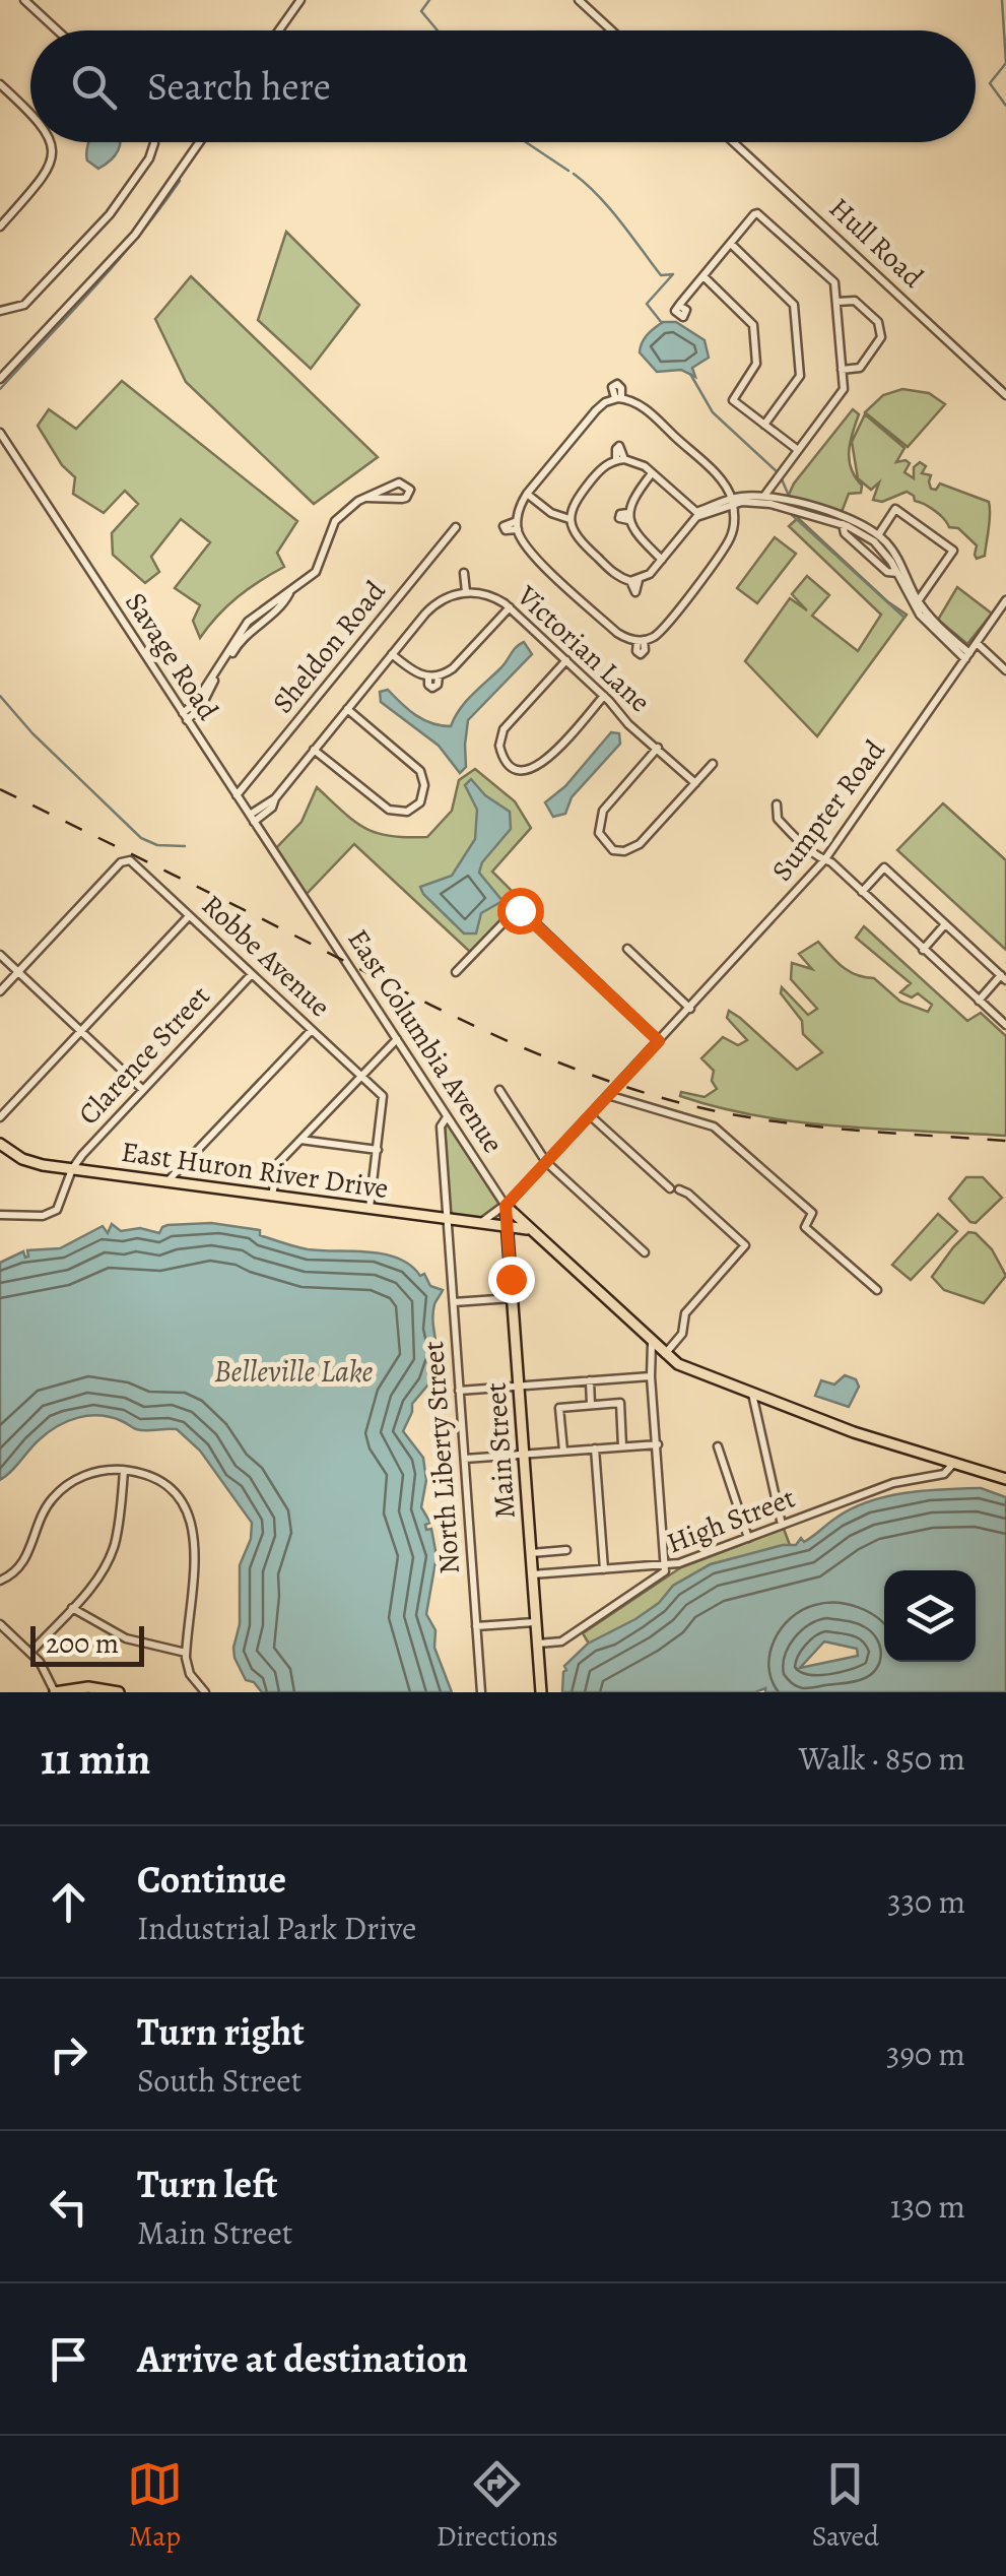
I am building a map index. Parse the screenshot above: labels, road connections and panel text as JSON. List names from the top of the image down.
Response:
{
  "streets": {
    "main road": ["East Huron River Drive", "Main Street"],
    "street": [
      "Hull Road",
      "Sheldon Road",
      "Victorian Lane",
      "Savage Road",
      "Sumpter Road",
      "Robbe Avenue",
      "East Columbia Avenue",
      "Clarence Street",
      "North Liberty Street",
      "High Street"
    ]
  },
  "crossings": [
    ["Sheldon Road", "Savage Road"],
    ["Savage Road", "East Columbia Avenue"],
    ["Sumpter Road", "East Columbia Avenue"],
    ["Sumpter Road", "East Huron River Drive"],
    ["Sumpter Road", "Main Street"],
    ["Robbe Avenue", "Clarence Street"],
    ["East Columbia Avenue", "Main Street"],
    ["East Columbia Avenue", "North Liberty Street"],
    ["Clarence Street", "East Huron River Drive"],
    ["East Huron River Drive", "Main Street"],
    ["East Huron River Drive", "North Liberty Street"],
    ["Main Street", "High Street"]
  ],
  "water": ["Belleville Lake"],
  "scale_bar": "200 m",
  "page": {
    "search": "Search here",
    "scale": "200 m",
    "heading": ["11 min", "Walk · 850 m"],
    "list": [
      ["Continue", "Industrial Park Drive", "330 m"],
      ["Turn right", "South Street", "390 m"],
      ["Turn left", "Main Street", "130 m"],
      "Arrive at destination"
    ],
    "nav": ["Map", "Directions", "Saved"]
  }
}
